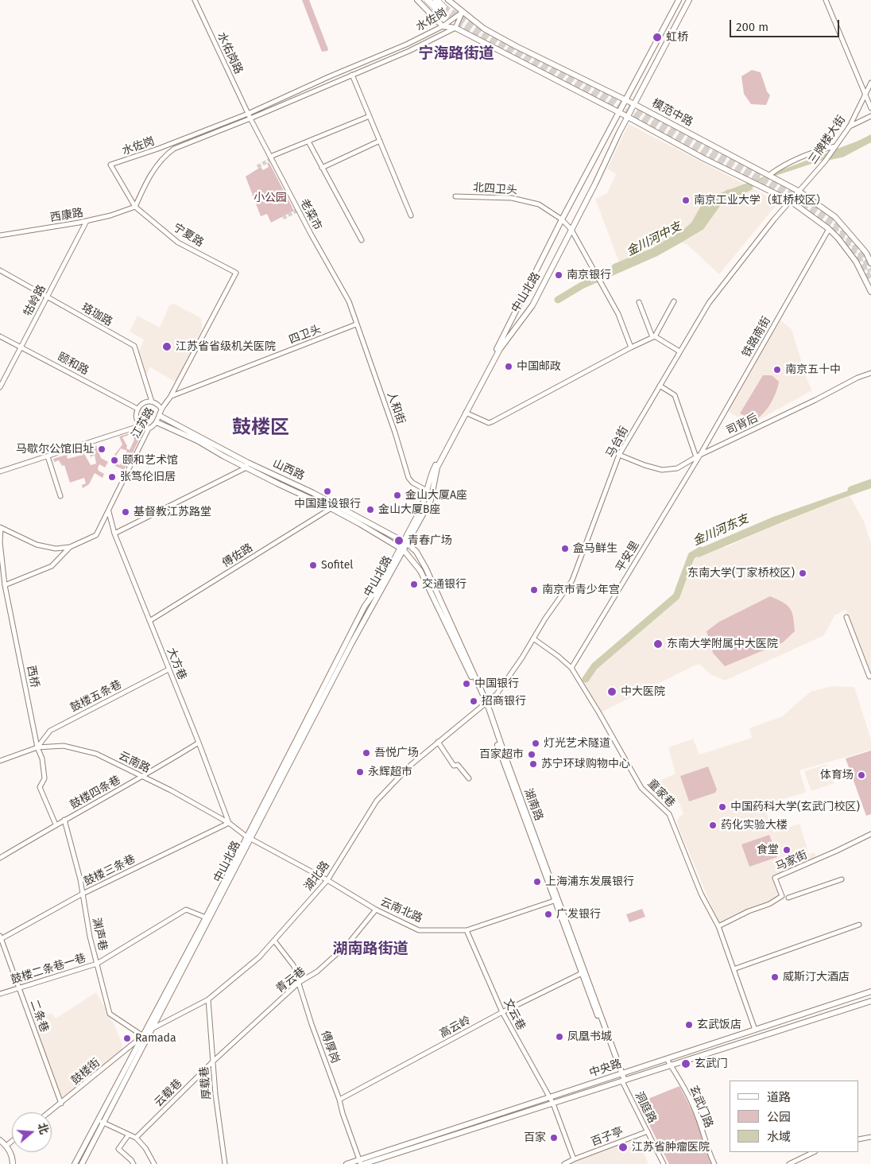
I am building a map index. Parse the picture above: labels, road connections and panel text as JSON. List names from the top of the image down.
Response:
{
  "streets": {
    "main road": [
      "模范中路",
      "中山北路",
      "山西路",
      "湖南路",
      "中央路"
    ],
    "street": [
      "水佐岗",
      "水佑岗路",
      "三牌楼大街",
      "北四卫头",
      "老菜市",
      "西康路",
      "宁夏路",
      "牯岭路",
      "珞珈路",
      "四卫头",
      "铁路南街",
      "颐和路",
      "人和街",
      "江苏路",
      "司背后",
      "马台街",
      "傅佐路",
      "平安里",
      "大方巷",
      "西桥",
      "鼓楼五条巷",
      "云南路",
      "鼓楼四条巷",
      "童家巷",
      "马家街",
      "鼓楼三条巷",
      "湖北路",
      "云南北路",
      "渊声巷",
      "鼓楼二条巷一巷",
      "青云巷",
      "文云巷",
      "二条巷",
      "高云岭",
      "傅厚岗",
      "鼓楼街",
      "厚载巷",
      "云载巷",
      "玄武门路",
      "洞庭路",
      "百子亭"
    ]
  },
  "crossings": [
    ["水佐岗", "水佑岗路"],
    ["水佐岗", "模范中路"],
    ["水佐岗", "老菜市"],
    ["水佐岗", "西康路"],
    ["水佐岗", "宁夏路"],
    ["水佑岗路", "老菜市"],
    ["模范中路", "三牌楼大街"],
    ["模范中路", "中山北路"],
    ["三牌楼大街", "马台街"],
    ["北四卫头", "中山北路"],
    ["老菜市", "四卫头"],
    ["老菜市", "人和街"],
    ["西康路", "宁夏路"],
    ["西康路", "牯岭路"],
    ["宁夏路", "江苏路"],
    ["中山北路", "人和街"],
    ["中山北路", "山西路"],
    ["中山北路", "云南路"],
    ["中山北路", "湖南路"],
    ["中山北路", "湖北路"],
    ["中山北路", "云南北路"],
    ["中山北路", "渊声巷"],
    ["中山北路", "鼓楼二条巷一巷"],
    ["中山北路", "鼓楼街"],
    ["牯岭路", "珞珈路"],
    ["牯岭路", "颐和路"],
    ["珞珈路", "颐和路"],
    ["珞珈路", "江苏路"],
    ["珞珈路", "山西路"],
    ["四卫头", "人和街"],
    ["四卫头", "江苏路"],
    ["铁路南街", "司背后"],
    ["铁路南街", "平安里"],
    ["颐和路", "江苏路"],
    ["颐和路", "山西路"],
    ["江苏路", "山西路"],
    ["江苏路", "大方巷"],
    ["江苏路", "西桥"],
    ["司背后", "马台街"],
    ["司背后", "平安里"],
    ["马台街", "童家巷"],
    ["马台街", "湖南路"],
    ["马台街", "湖北路"],
    ["山西路", "傅佐路"],
    ["山西路", "湖南路"],
    ["傅佐路", "大方巷"],
    ["平安里", "童家巷"],
    ["大方巷", "鼓楼五条巷"],
    ["大方巷", "云南路"],
    ["大方巷", "鼓楼四条巷"],
    ["大方巷", "鼓楼三条巷"],
    ["西桥", "鼓楼五条巷"],
    ["西桥", "云南路"],
    ["西桥", "鼓楼四条巷"],
    ["鼓楼五条巷", "云南路"],
    ["云南路", "鼓楼四条巷"],
    ["云南路", "鼓楼三条巷"],
    ["云南路", "云南北路"],
    ["鼓楼四条巷", "渊声巷"],
    ["童家巷", "马家街"],
    ["童家巷", "中央路"],
    ["湖南路", "湖北路"],
    ["湖南路", "云南北路"],
    ["湖南路", "高云岭"],
    ["湖南路", "中央路"],
    ["湖南路", "洞庭路"],
    ["鼓楼三条巷", "渊声巷"],
    ["鼓楼三条巷", "二条巷"],
    ["湖北路", "云南北路"],
    ["湖北路", "渊声巷"],
    ["湖北路", "傅厚岗"],
    ["湖北路", "鼓楼街"],
    ["湖北路", "厚载巷"],
    ["云南北路", "青云巷"],
    ["云南北路", "文云巷"],
    ["渊声巷", "鼓楼二条巷一巷"],
    ["渊声巷", "鼓楼街"],
    ["鼓楼二条巷一巷", "二条巷"],
    ["青云巷", "傅厚岗"],
    ["青云巷", "厚载巷"],
    ["青云巷", "云载巷"],
    ["文云巷", "高云岭"],
    ["文云巷", "中央路"],
    ["二条巷", "鼓楼街"],
    ["高云岭", "傅厚岗"],
    ["傅厚岗", "中央路"],
    ["中央路", "玄武门路"],
    ["中央路", "洞庭路"],
    ["厚载巷", "云载巷"],
    ["洞庭路", "百子亭"]
  ],
  "districts": ["宁海路街道", "鼓楼区", "湖南路街道"],
  "water": ["金川河中支", "金川河东支"],
  "parks": ["小公园"],
  "places": [
    "虹桥",
    "南京工业大学（虹桥校区）",
    "南京银行",
    "江苏省省级机关医院",
    "中国邮政",
    "南京五十中",
    "马歇尔公馆旧址",
    "颐和艺术馆",
    "张笃伦旧居",
    "中国建设银行",
    "金山大厦A座",
    "金山大厦B座",
    "基督教江苏路堂",
    "青春广场",
    "盒马鲜生",
    "Sofitel",
    "东南大学(丁家桥校区)",
    "交通银行",
    "南京市青少年宫",
    "东南大学附属中大医院",
    "中国银行",
    "中大医院",
    "招商银行",
    "灯光艺术隧道",
    "吾悦广场",
    "百家超市",
    "苏宁环球购物中心",
    "永辉超市",
    "体育场",
    "中国药科大学(玄武门校区)",
    "药化实验大楼",
    "食堂",
    "上海浦东发展银行",
    "广发银行",
    "威斯汀大酒店",
    "玄武饭店",
    "凤凰书城",
    "Ramada",
    "玄武门",
    "百家",
    "江苏省肿瘤医院"
  ],
  "legend": ["道路", "公园", "水域"],
  "scale_bar": "200 m",
  "north": "right"
}
